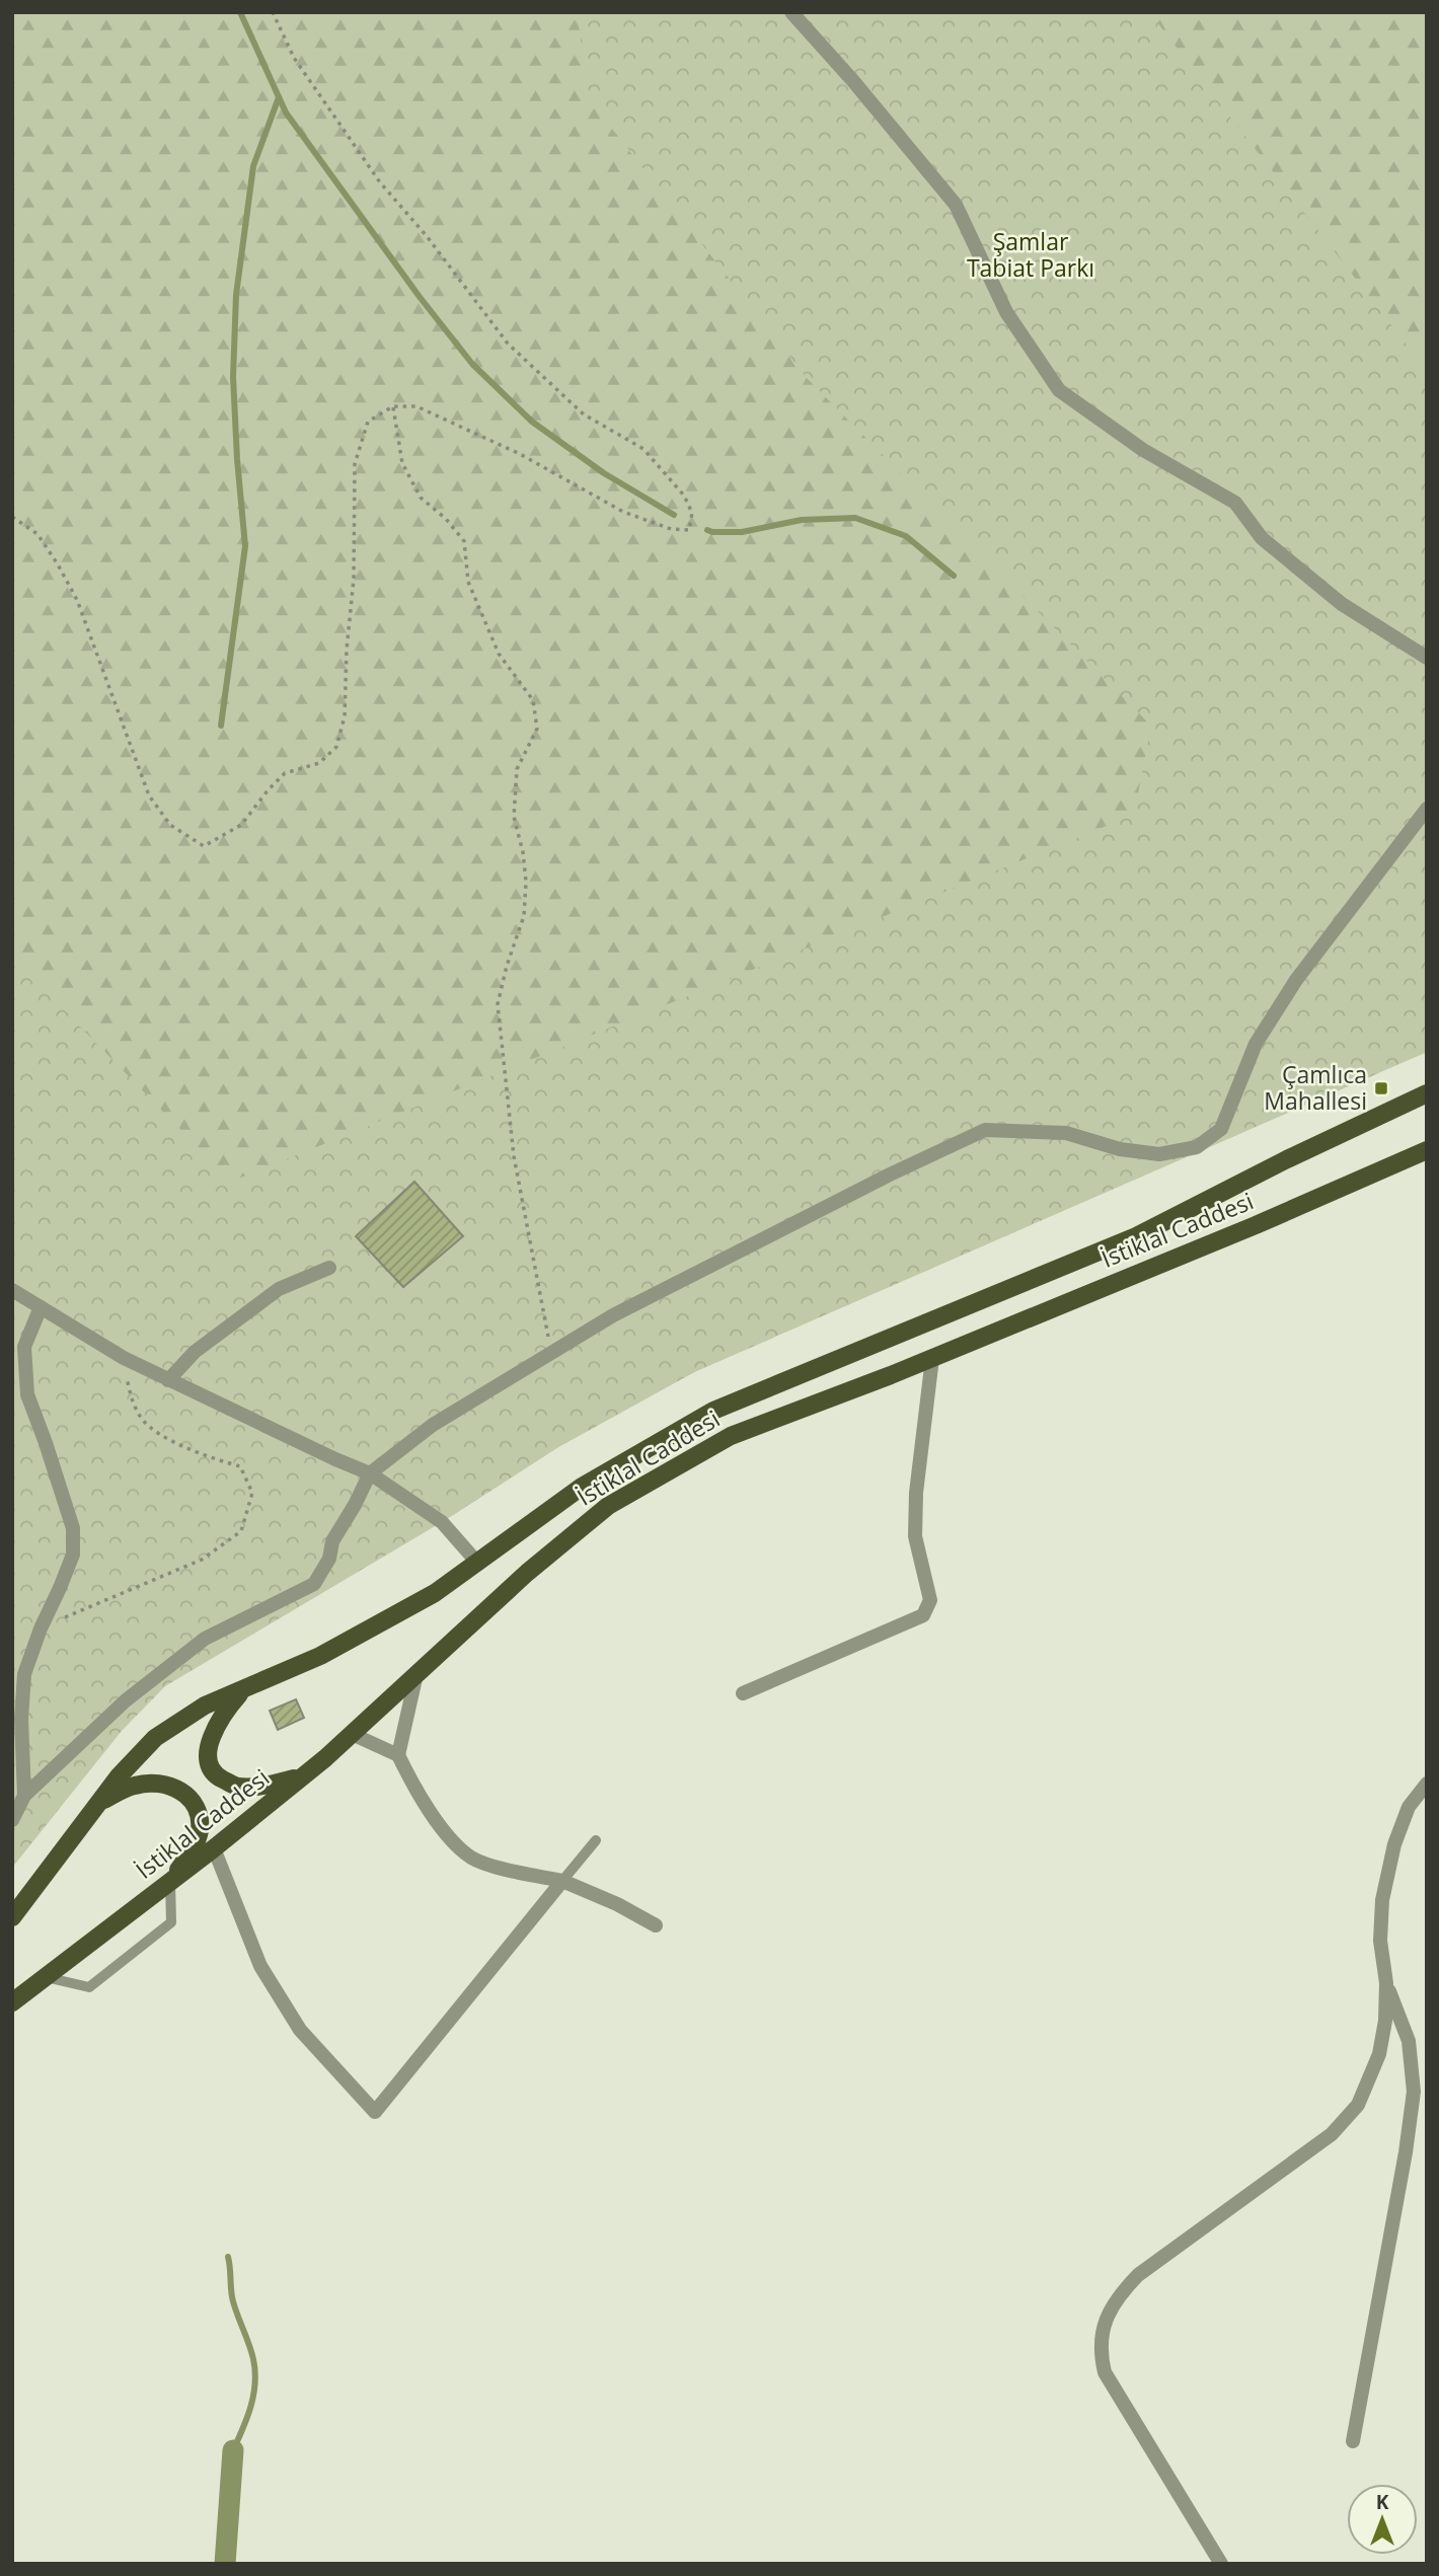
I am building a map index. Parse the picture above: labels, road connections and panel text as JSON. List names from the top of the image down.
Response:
{
  "streets": {
    "main road": ["İstiklal Caddesi"]
  },
  "parks": ["Şamlar Tabiat Parkı"],
  "places": {
    "transit": ["Çamlıca Mahallesi"]
  },
  "north": "top"
}
